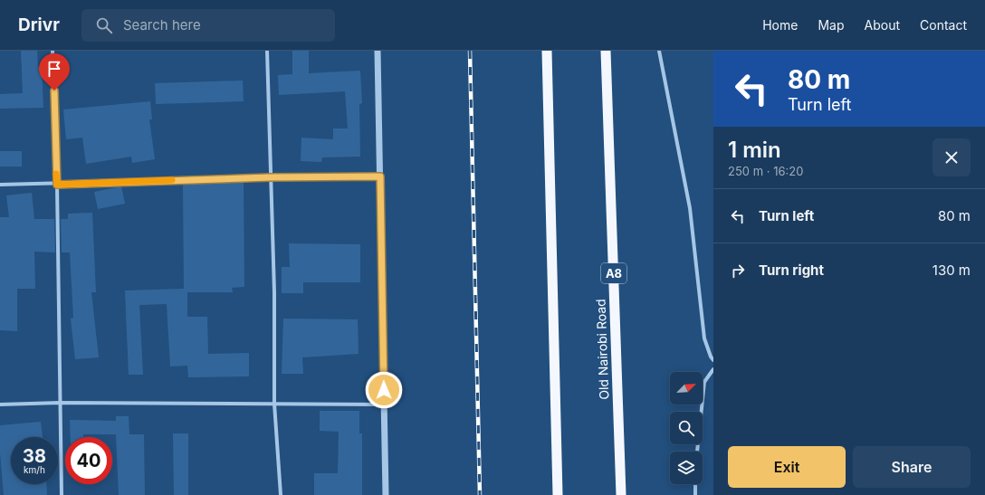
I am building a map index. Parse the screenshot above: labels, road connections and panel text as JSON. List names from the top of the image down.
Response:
{
  "streets": {
    "highway": ["A8", "Old Nairobi Road"]
  },
  "north": "top right",
  "page": {
    "header": "Drivr",
    "search": "Search here",
    "nav": [
      "Home",
      "Map",
      "About",
      "Contact"
    ],
    "turn": ["80 m", "Turn left"],
    "heading": ["1 min", "250 m · 16:20"],
    "list": [
      {
        "name": "Turn left",
        "value": "80 m"
      },
      {
        "name": "Turn right",
        "value": "130 m"
      }
    ],
    "speed": "38 km/h",
    "limit": "40",
    "buttons": ["Exit", "Share"]
  }
}
